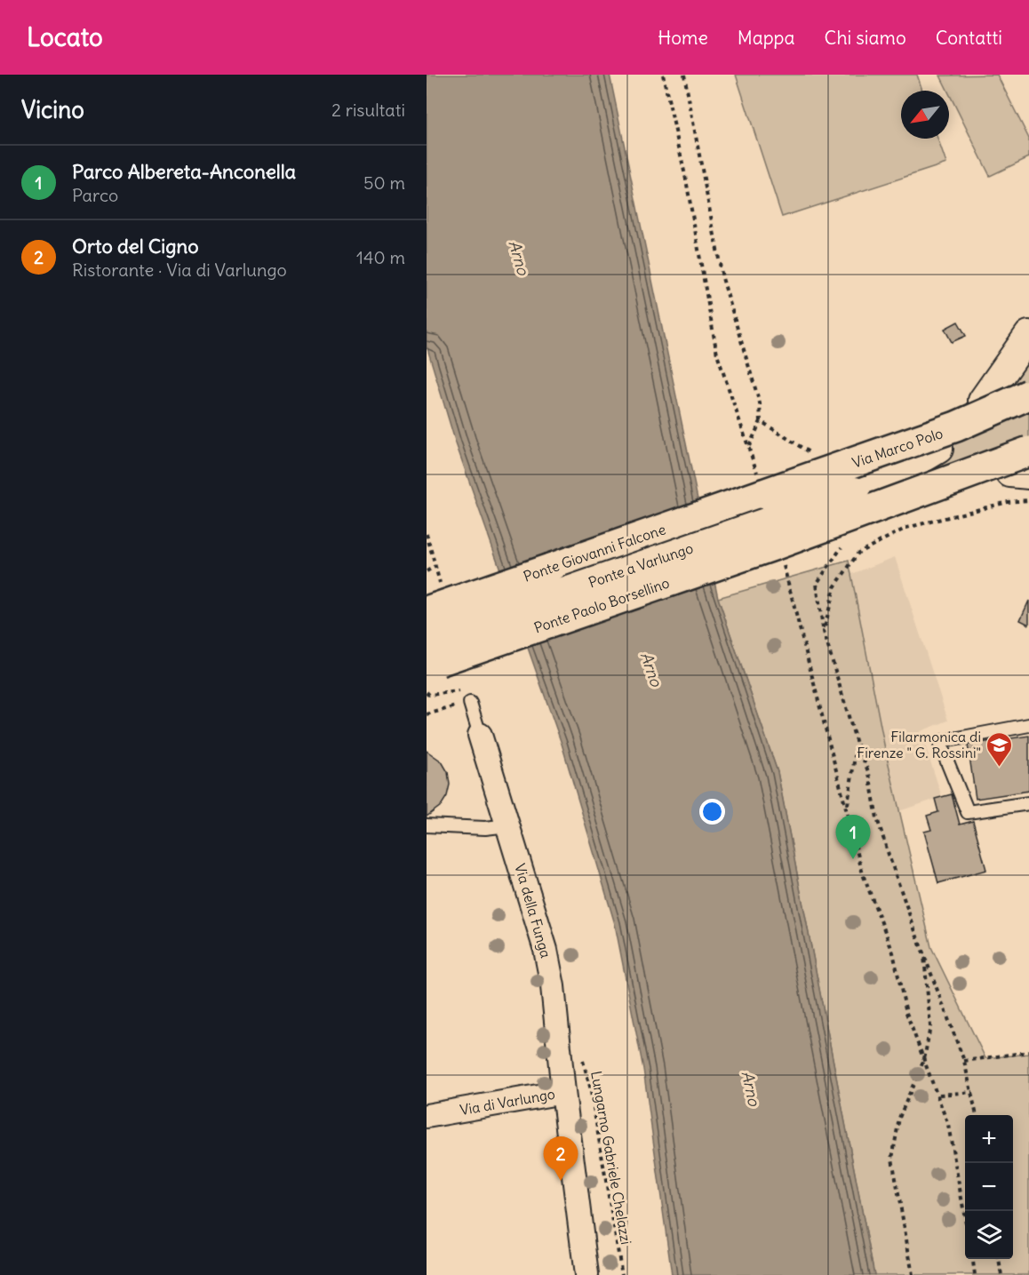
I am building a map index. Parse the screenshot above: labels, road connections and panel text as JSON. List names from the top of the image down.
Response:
{
  "streets": {
    "highway": ["Via Marco Polo", "Ponte Giovanni Falcone", "Ponte Paolo Borsellino"],
    "street": ["Ponte a Varlungo", "Via della Funga", "Via di Varlungo"],
    "path": ["Lungarno Gabriele Chelazzi"]
  },
  "crossings": [
    ["Via Marco Polo", "Ponte Giovanni Falcone"],
    ["Ponte Giovanni Falcone", "Ponte a Varlungo"],
    ["Ponte Giovanni Falcone", "Ponte Paolo Borsellino"],
    ["Ponte a Varlungo", "Ponte Paolo Borsellino"],
    ["Via della Funga", "Via di Varlungo"]
  ],
  "water": ["Arno"],
  "places": {
    "school or university": ["Filarmonica di Firenze \" G. Rossini\""]
  },
  "north": "bottom left",
  "page": {
    "header": "Locato",
    "nav": [
      "Home",
      "Mappa",
      "Chi siamo",
      "Contatti"
    ],
    "heading": ["Vicino", "2 risultati"],
    "list": [
      {
        "mark": "1",
        "name": "Parco Albereta-Anconella",
        "note": "Parco",
        "value": "50 m"
      },
      {
        "mark": "2",
        "name": "Orto del Cigno",
        "note": "Ristorante · Via di Varlungo",
        "value": "140 m"
      }
    ],
    "pins": ["1", "2"],
    "map_buttons": ["+", "−"]
  }
}
